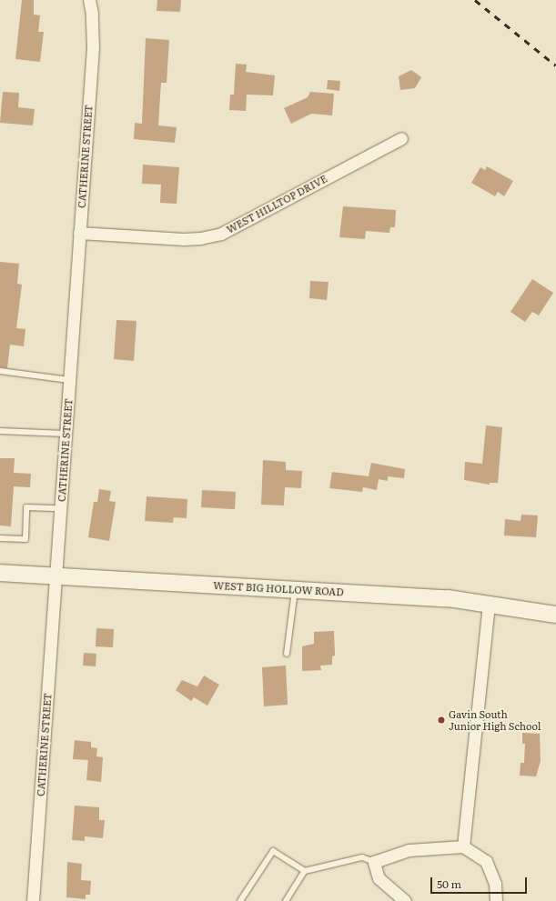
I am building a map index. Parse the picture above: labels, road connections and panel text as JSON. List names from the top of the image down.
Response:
{
  "streets": {
    "main road": ["WEST BIG HOLLOW ROAD"],
    "street": ["CATHERINE STREET", "WEST HILLTOP DRIVE"]
  },
  "crossings": [
    ["CATHERINE STREET", "WEST HILLTOP DRIVE"],
    ["CATHERINE STREET", "WEST BIG HOLLOW ROAD"]
  ],
  "places": ["Gavin South Junior High School"],
  "scale_bar": "50 m"
}
